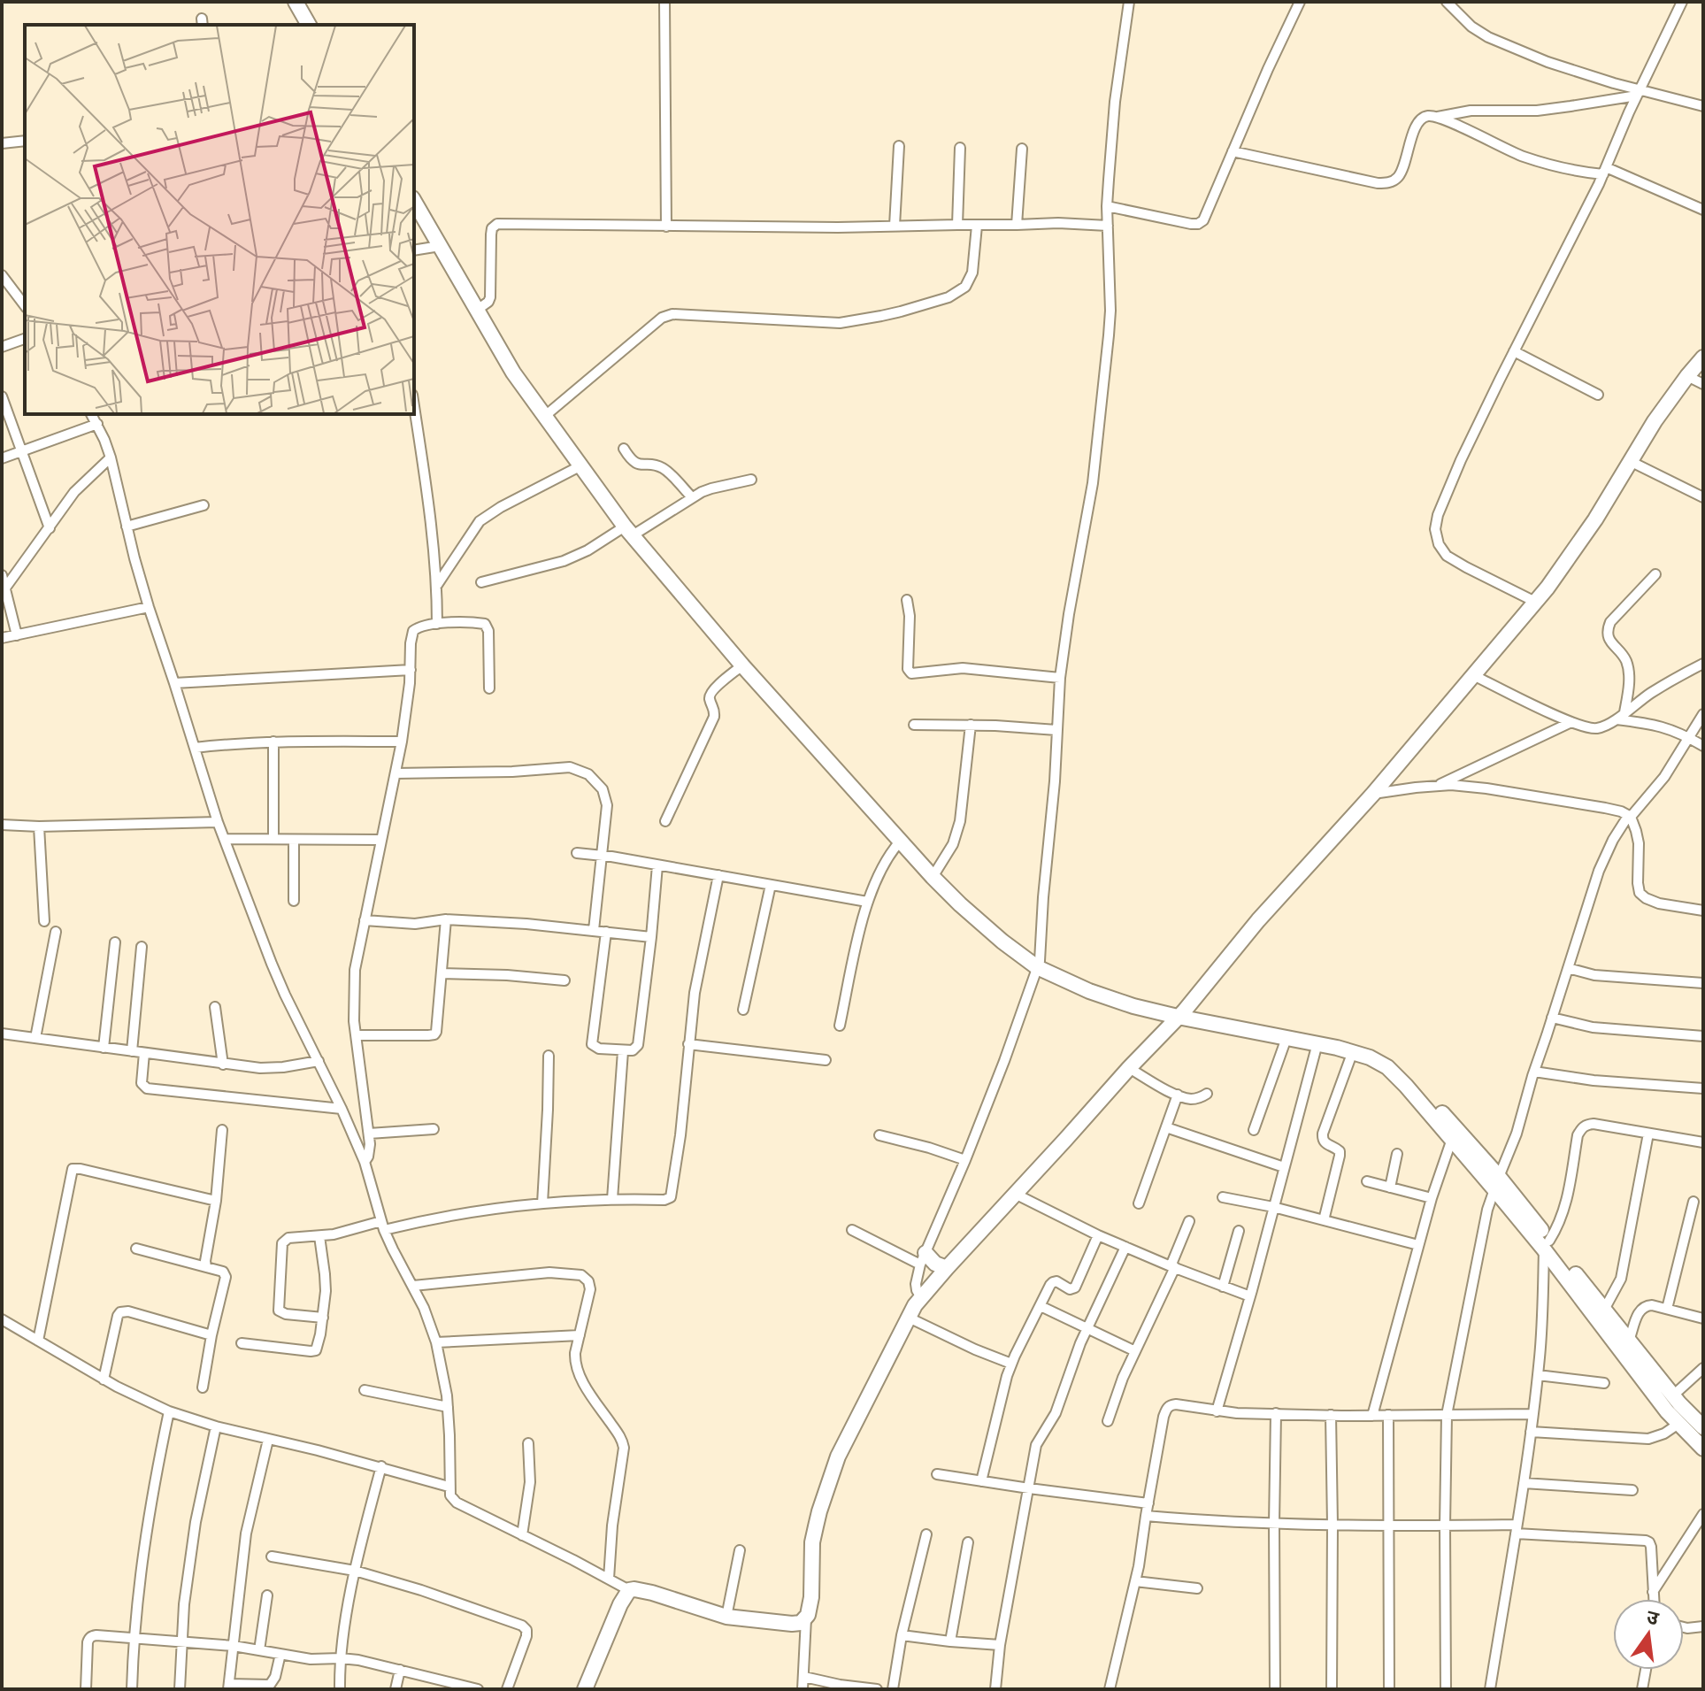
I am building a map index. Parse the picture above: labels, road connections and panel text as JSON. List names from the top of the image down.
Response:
{
  "north": "top"
}
